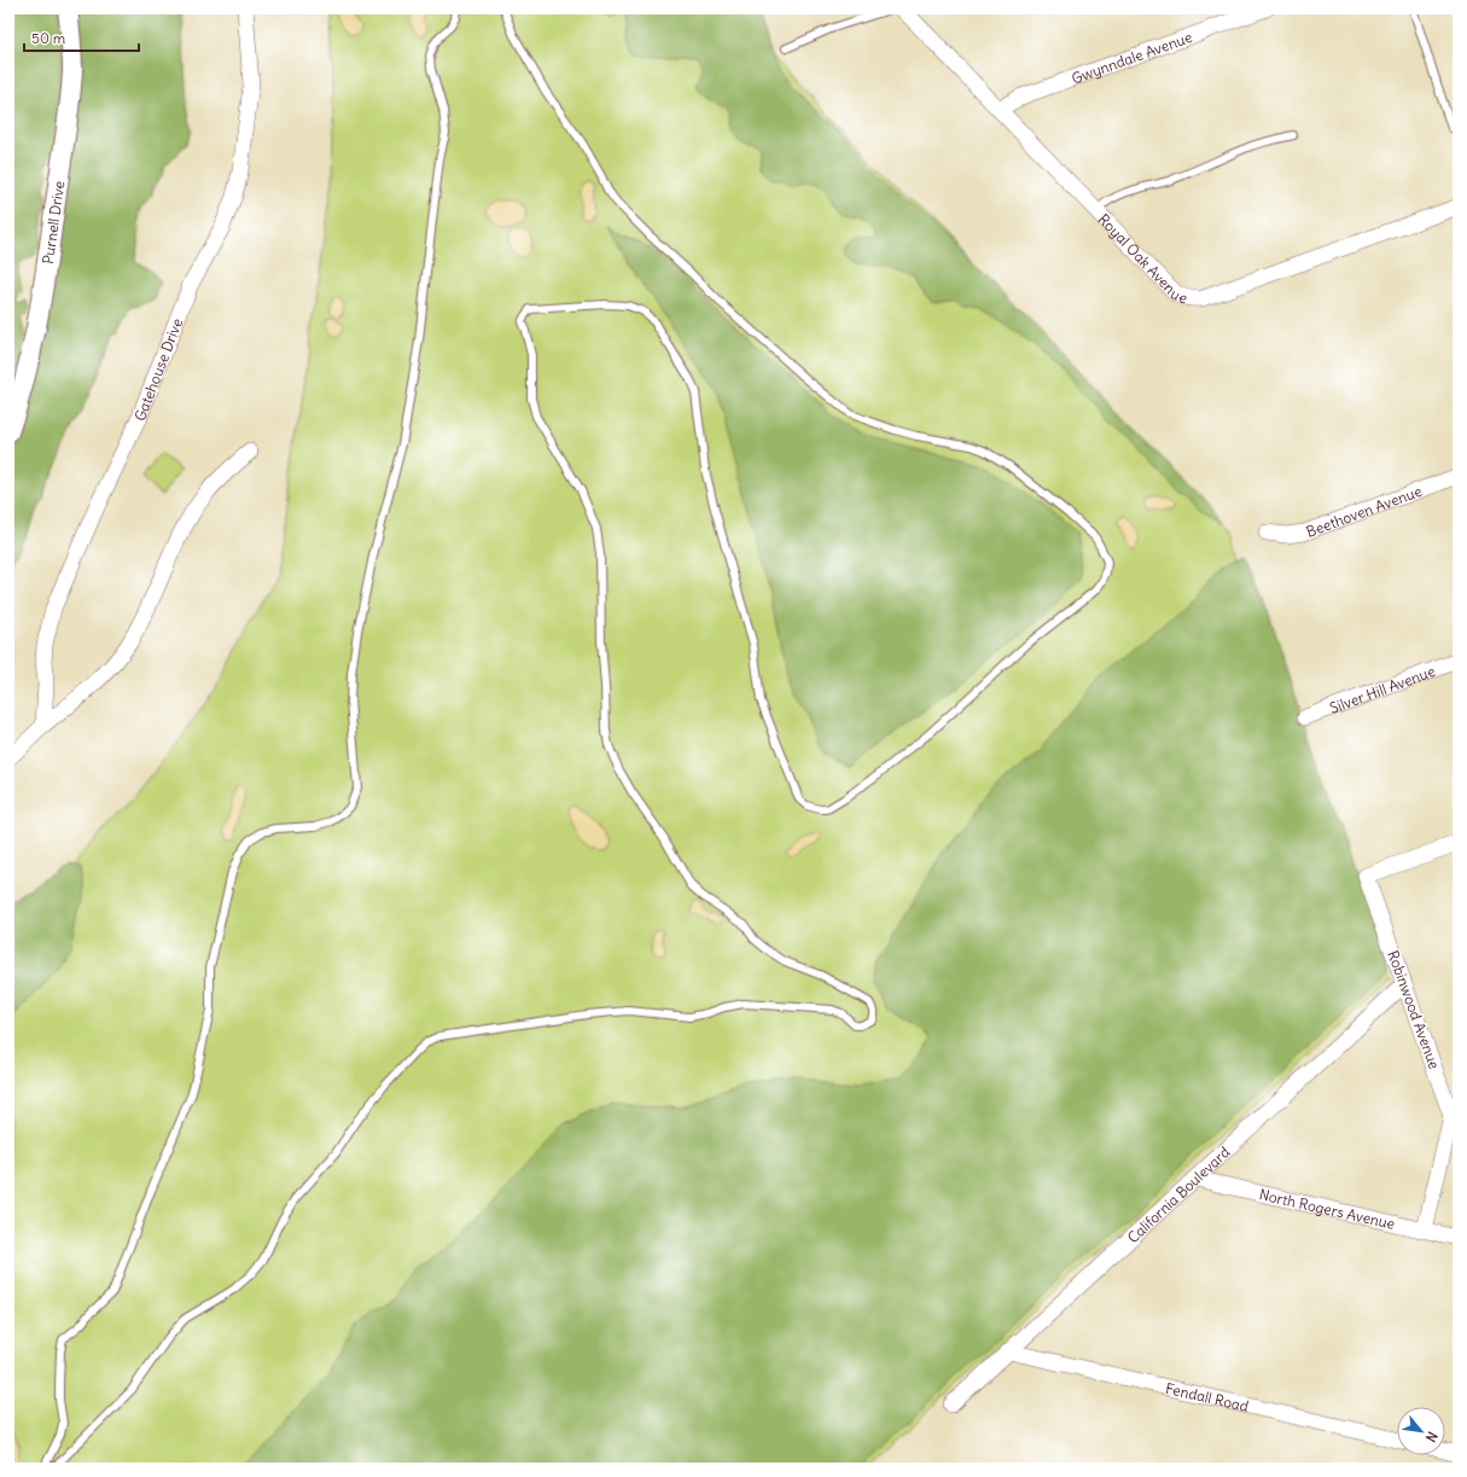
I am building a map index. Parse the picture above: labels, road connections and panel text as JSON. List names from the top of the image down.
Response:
{
  "streets": {
    "street": [
      "Gwynndale Avenue",
      "Purnell Drive",
      "Royal Oak Avenue",
      "Gatehouse Drive",
      "Beethoven Avenue",
      "Silver Hill Avenue",
      "Robinwood Avenue",
      "California Boulevard",
      "North Rogers Avenue",
      "Fendall Road"
    ]
  },
  "crossings": [
    ["Gwynndale Avenue", "Royal Oak Avenue"],
    ["Robinwood Avenue", "California Boulevard"],
    ["Robinwood Avenue", "North Rogers Avenue"],
    ["California Boulevard", "North Rogers Avenue"],
    ["California Boulevard", "Fendall Road"]
  ],
  "scale_bar": "50 m",
  "north": "bottom right"
}
